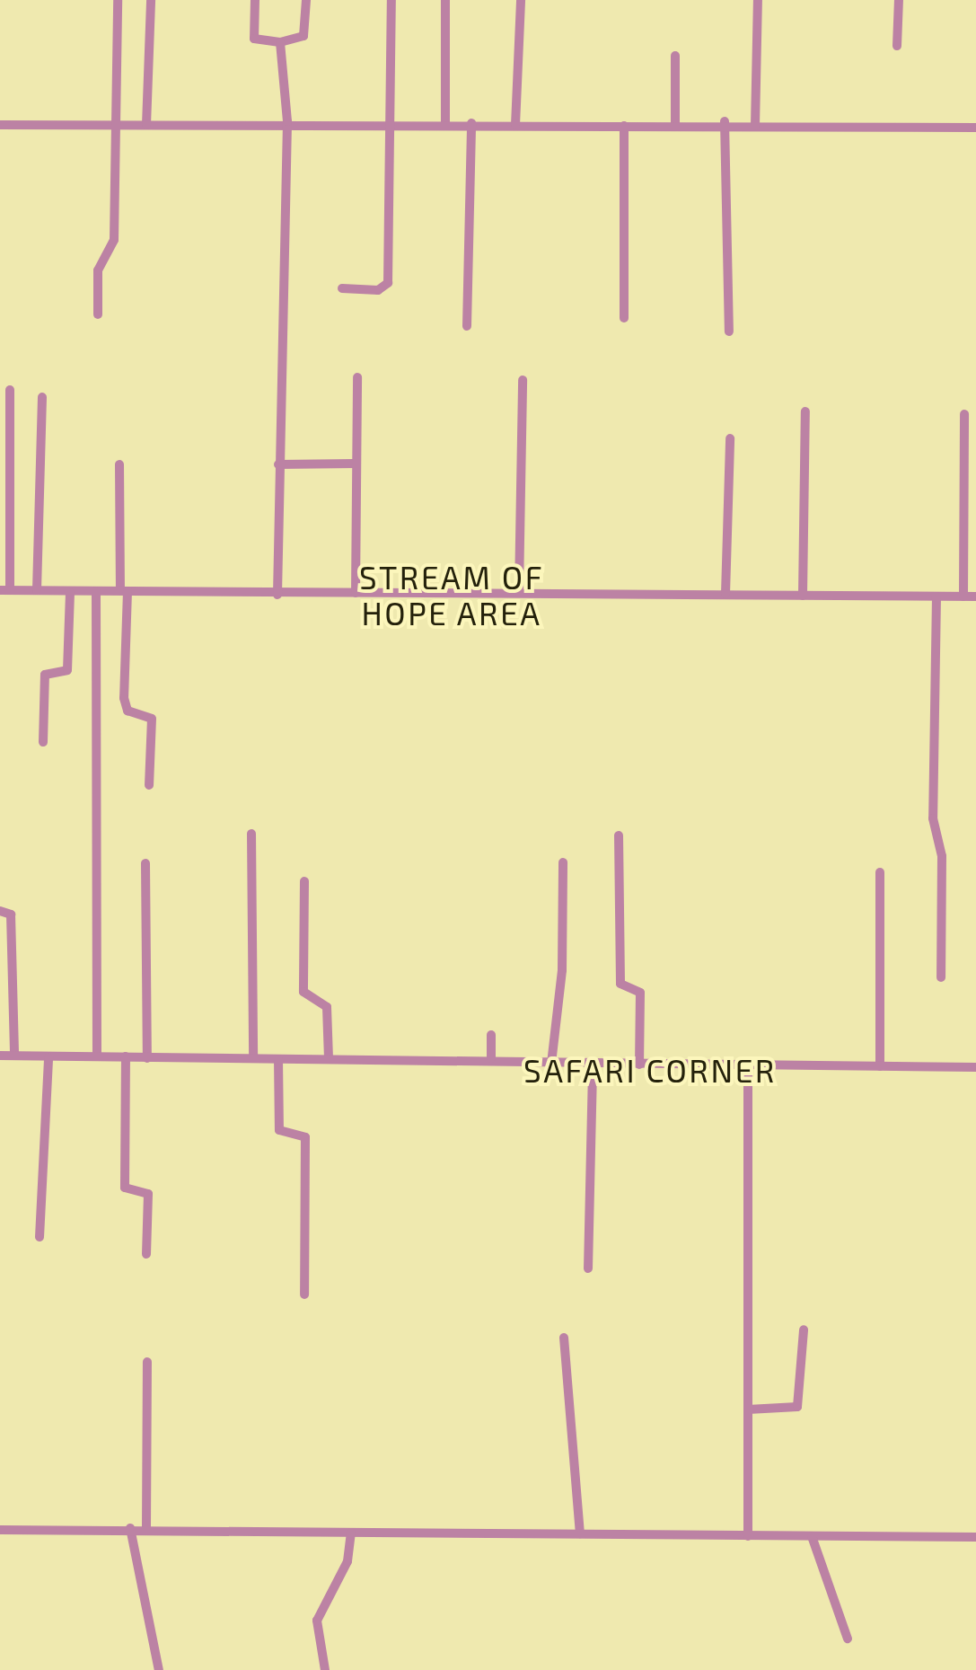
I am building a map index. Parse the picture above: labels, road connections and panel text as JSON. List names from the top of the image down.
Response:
{
  "districts": ["STREAM OF HOPE AREA", "SAFARI CORNER"]
}
